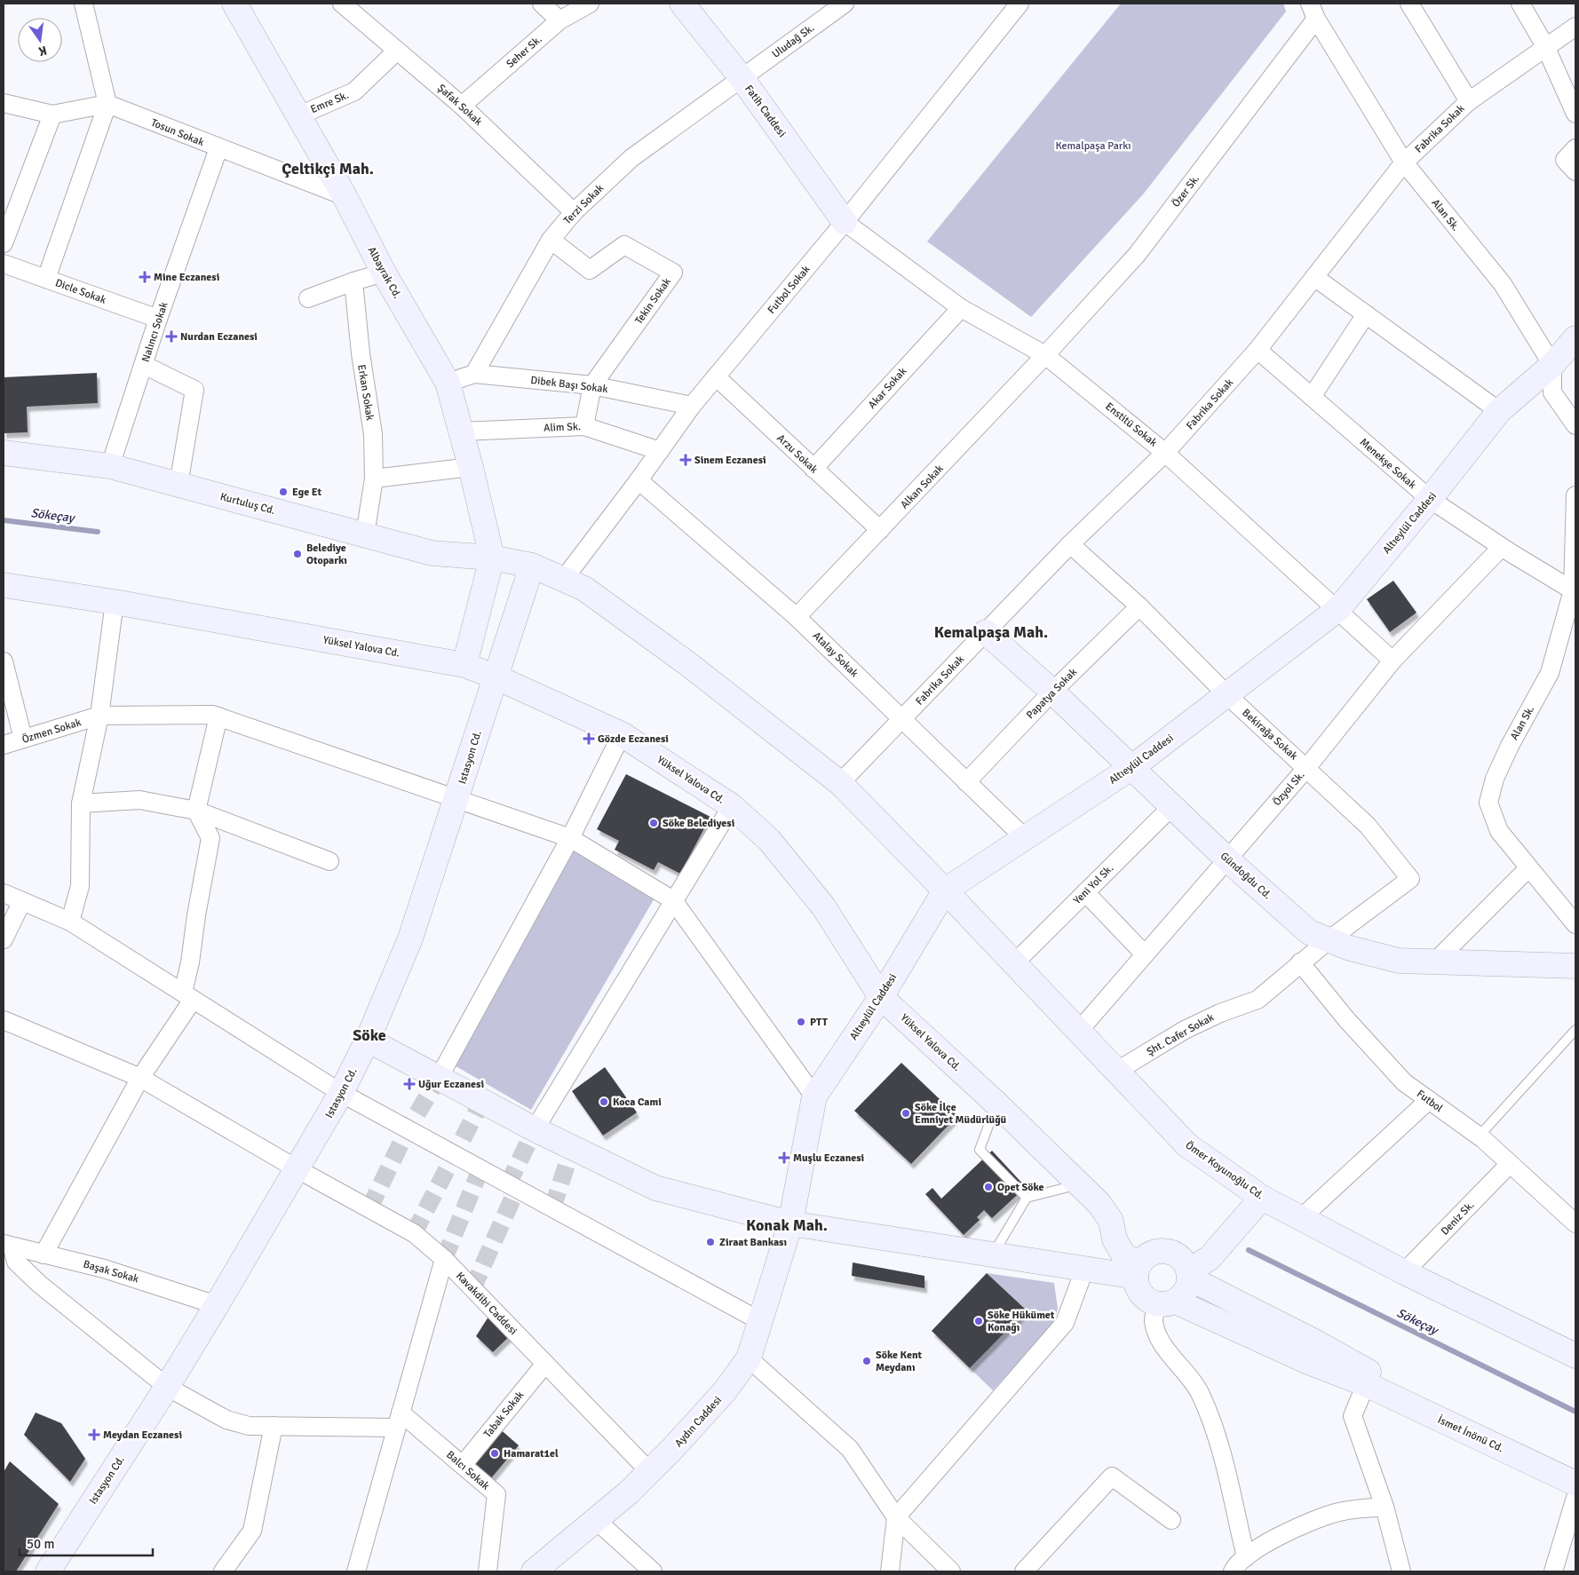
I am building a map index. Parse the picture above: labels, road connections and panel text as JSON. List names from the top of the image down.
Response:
{
  "streets": {
    "main road": [
      "Fatih Caddesi",
      "Albayrak Cd.",
      "Kurtuluş Cd.",
      "Altıeylül Caddesi",
      "Yüksel Yalova Cd.",
      "Istasyon Cd.",
      "Gündoğdu Cd.",
      "Ömer Koyunoğlu Cd.",
      "Aydın Caddesi",
      "İsmet İnönü Cd."
    ],
    "street": [
      "Uludağ Sk.",
      "Seher Sk.",
      "Emre Sk.",
      "Şafak Sokak",
      "Fabrika Sokak",
      "Tosun Sokak",
      "Özer Sk.",
      "Terzi Sokak",
      "Alan Sk.",
      "Futbol Sokak",
      "Dicle Sokak",
      "Tekin Sokak",
      "Nalıncı Sokak",
      "Dibek Başı Sokak",
      "Akar Sokak",
      "Erkan Sokak",
      "Enstitü Sokak",
      "Alim Sk.",
      "Arzu Sokak",
      "Menekşe Sokak",
      "Alkan Sokak",
      "Atalay Sokak",
      "Papatya Sokak",
      "Özmen Sokak",
      "Bekirağa Sokak",
      "Özyol Sk.",
      "Yeni Yol Sk.",
      "Şht. Cafer Sokak",
      "Futbol",
      "Deniz Sk.",
      "Başak Sokak",
      "Kavakdibi Caddesi",
      "Tabak Sokak",
      "Balcı Sokak"
    ]
  },
  "crossings": [
    ["Uludağ Sk.", "Fatih Caddesi"],
    ["Uludağ Sk.", "Terzi Sokak"],
    ["Seher Sk.", "Şafak Sokak"],
    ["Emre Sk.", "Şafak Sokak"],
    ["Emre Sk.", "Albayrak Cd."],
    ["Şafak Sokak", "Terzi Sokak"],
    ["Fatih Caddesi", "Terzi Sokak"],
    ["Fatih Caddesi", "Futbol Sokak"],
    ["Fatih Caddesi", "Enstitü Sokak"],
    ["Fabrika Sokak", "Alan Sk."],
    ["Fabrika Sokak", "Enstitü Sokak"],
    ["Fabrika Sokak", "Menekşe Sokak"],
    ["Fabrika Sokak", "Kurtuluş Cd."],
    ["Fabrika Sokak", "Atalay Sokak"],
    ["Fabrika Sokak", "Bekirağa Sokak"],
    ["Fabrika Sokak", "Gündoğdu Cd."],
    ["Fabrika Sokak", "Ömer Koyunoğlu Cd."],
    ["Tosun Sokak", "Albayrak Cd."],
    ["Tosun Sokak", "Nalıncı Sokak"],
    ["Özer Sk.", "Alan Sk."],
    ["Özer Sk.", "Enstitü Sokak"],
    ["Özer Sk.", "Alkan Sokak"],
    ["Terzi Sokak", "Tekin Sokak"],
    ["Terzi Sokak", "Dibek Başı Sokak"],
    ["Alan Sk.", "Menekşe Sokak"],
    ["Alan Sk.", "Altıeylül Caddesi"],
    ["Albayrak Cd.", "Dibek Başı Sokak"],
    ["Albayrak Cd.", "Alim Sk."],
    ["Albayrak Cd.", "Kurtuluş Cd."],
    ["Futbol Sokak", "Dibek Başı Sokak"],
    ["Futbol Sokak", "Enstitü Sokak"],
    ["Futbol Sokak", "Alim Sk."],
    ["Futbol Sokak", "Arzu Sokak"],
    ["Futbol Sokak", "Kurtuluş Cd."],
    ["Futbol Sokak", "Atalay Sokak"],
    ["Dicle Sokak", "Nalıncı Sokak"],
    ["Tekin Sokak", "Dibek Başı Sokak"],
    ["Nalıncı Sokak", "Kurtuluş Cd."],
    ["Akar Sokak", "Enstitü Sokak"],
    ["Akar Sokak", "Arzu Sokak"],
    ["Erkan Sokak", "Kurtuluş Cd."],
    ["Enstitü Sokak", "Alkan Sokak"],
    ["Enstitü Sokak", "Altıeylül Caddesi"],
    ["Enstitü Sokak", "Özyol Sk."],
    ["Arzu Sokak", "Alkan Sokak"],
    ["Menekşe Sokak", "Altıeylül Caddesi"],
    ["Menekşe Sokak", "Özyol Sk."],
    ["Alkan Sokak", "Atalay Sokak"],
    ["Kurtuluş Cd.", "Istasyon Cd."],
    ["Kurtuluş Cd.", "Ömer Koyunoğlu Cd."],
    ["Altıeylül Caddesi", "Yüksel Yalova Cd."],
    ["Altıeylül Caddesi", "Atalay Sokak"],
    ["Altıeylül Caddesi", "Bekirağa Sokak"],
    ["Altıeylül Caddesi", "Gündoğdu Cd."],
    ["Altıeylül Caddesi", "Ömer Koyunoğlu Cd."],
    ["Altıeylül Caddesi", "Aydın Caddesi"],
    ["Yüksel Yalova Cd.", "Istasyon Cd."],
    ["Atalay Sokak", "Papatya Sokak"],
    ["Papatya Sokak", "Bekirağa Sokak"],
    ["Papatya Sokak", "Gündoğdu Cd."],
    ["Özmen Sokak", "Istasyon Cd."],
    ["Bekirağa Sokak", "Özyol Sk."],
    ["Bekirağa Sokak", "Gündoğdu Cd."],
    ["Bekirağa Sokak", "Şht. Cafer Sokak"],
    ["Istasyon Cd.", "Başak Sokak"],
    ["Istasyon Cd.", "Kavakdibi Caddesi"],
    ["Özyol Sk.", "Gündoğdu Cd."],
    ["Özyol Sk.", "Ömer Koyunoğlu Cd."],
    ["Gündoğdu Cd.", "Yeni Yol Sk."],
    ["Gündoğdu Cd.", "Şht. Cafer Sokak"],
    ["Yeni Yol Sk.", "Ömer Koyunoğlu Cd."],
    ["Şht. Cafer Sokak", "Futbol"],
    ["Şht. Cafer Sokak", "Ömer Koyunoğlu Cd."],
    ["Futbol", "Deniz Sk."],
    ["Ömer Koyunoğlu Cd.", "Deniz Sk."],
    ["Kavakdibi Caddesi", "Tabak Sokak"],
    ["Kavakdibi Caddesi", "Aydın Caddesi"],
    ["Tabak Sokak", "Balcı Sokak"]
  ],
  "districts": [
    "Çeltikçi Mah.",
    "Kemalpaşa Mah.",
    "Söke",
    "Konak Mah."
  ],
  "water": ["Sökeçay"],
  "parks": ["Kemalpaşa Parkı"],
  "places": {
    "health": [
      "Mine Eczanesi",
      "Nurdan Eczanesi",
      "Sinem Eczanesi",
      "Gözde Eczanesi",
      "Uğur Eczanesi",
      "Muşlu Eczanesi",
      "Meydan Eczanesi"
    ],
    "other": [
      "Ege Et",
      "Belediye Otoparkı",
      "Söke Belediyesi",
      "PTT",
      "Koca Cami",
      "Söke İlçe Emniyet Müdürlüğü",
      "Opet Söke",
      "Ziraat Bankası",
      "Söke Hükümet Konağı",
      "Söke Kent Meydanı",
      "Hamarat1el"
    ]
  },
  "scale_bar": "50 m",
  "north": "bottom"
}
